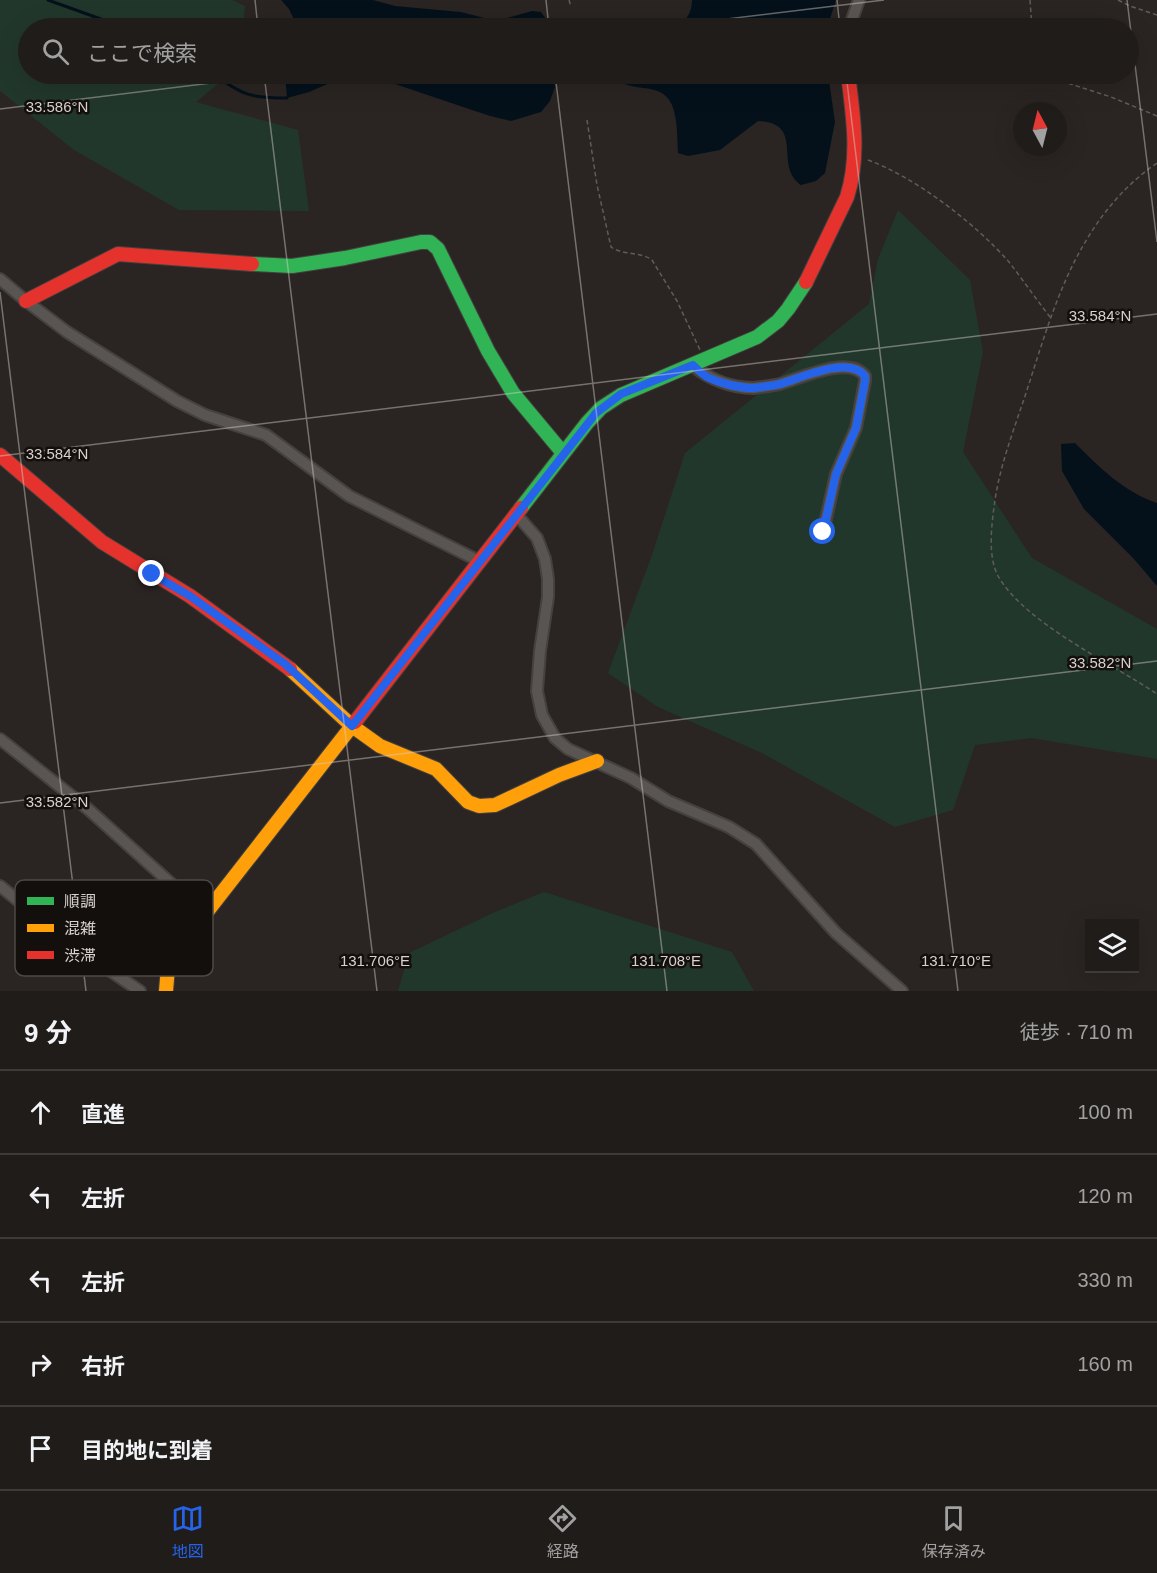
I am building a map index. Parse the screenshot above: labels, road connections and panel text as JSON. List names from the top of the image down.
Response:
{
  "legend": ["順調", "混雑", "渋滞"],
  "north": "top",
  "page": {
    "search": "ここで検索",
    "heading": ["9 分", "徒歩 · 710 m"],
    "list": [
      ["直進", "100 m"],
      ["左折", "120 m"],
      ["左折", "330 m"],
      ["右折", "160 m"],
      "目的地に到着"
    ],
    "nav": ["地図", "経路", "保存済み"]
  },
  "coordinates": [
    "33.586°N",
    "33.584°N",
    "33.582°N",
    "131.706°E",
    "131.708°E",
    "131.710°E"
  ]
}
